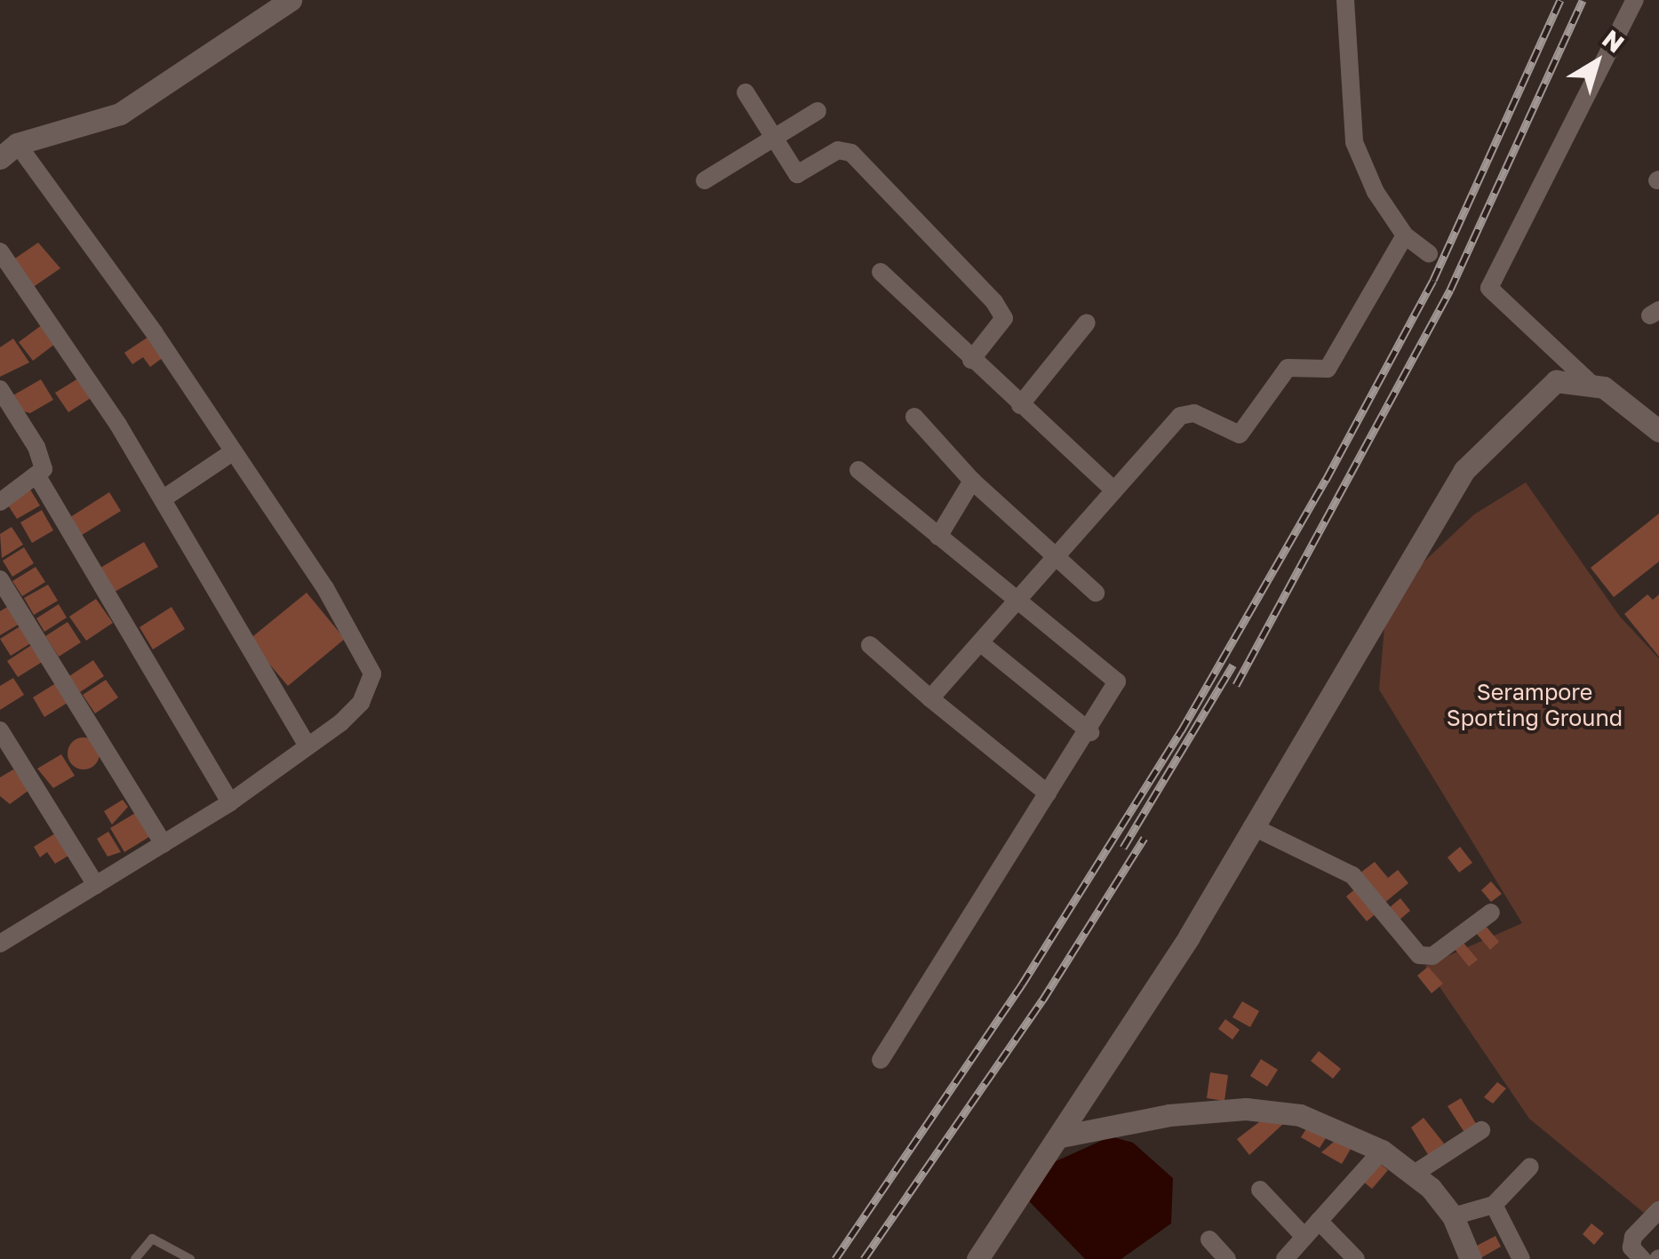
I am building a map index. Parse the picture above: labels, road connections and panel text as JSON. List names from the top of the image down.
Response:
{
  "parks": ["Serampore Sporting Ground"],
  "north": "top right"
}
